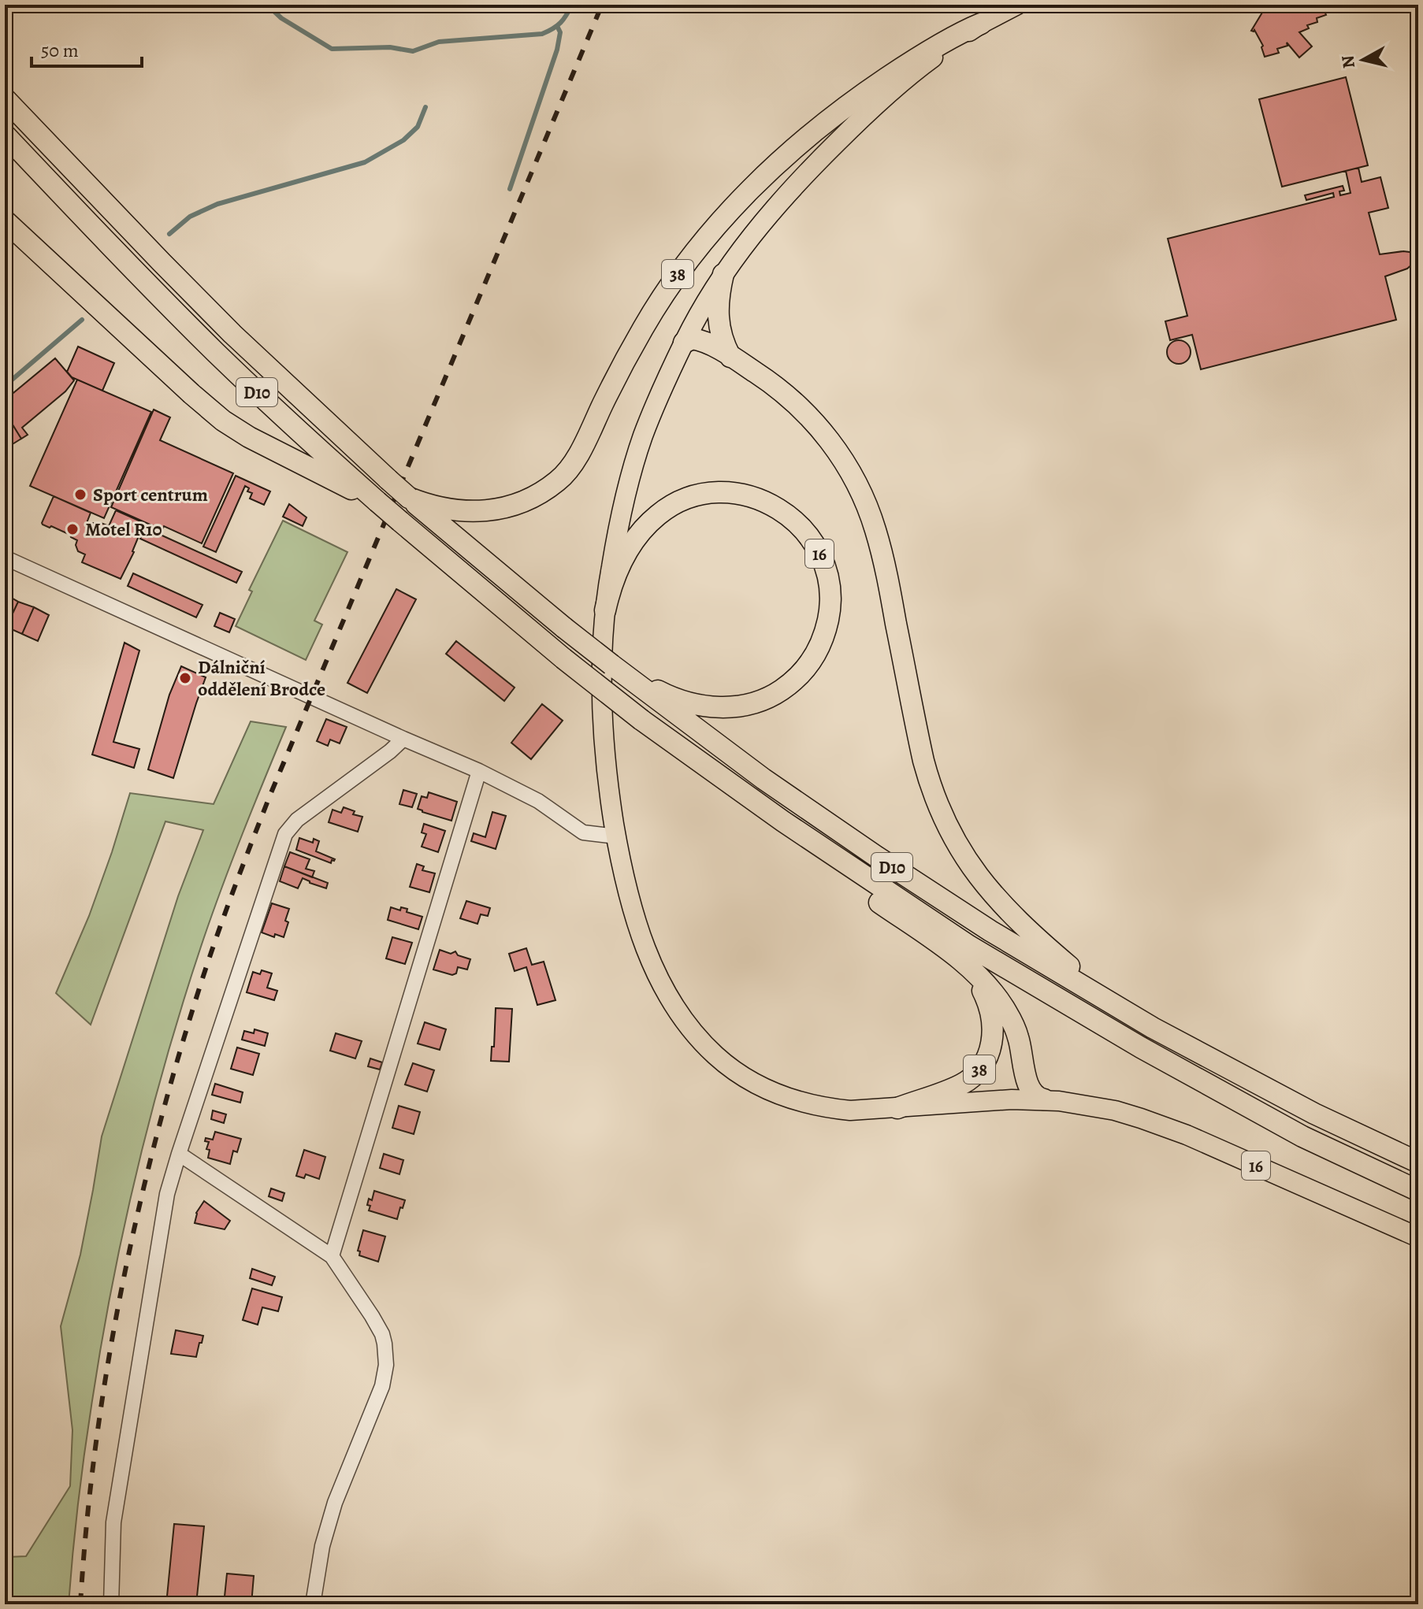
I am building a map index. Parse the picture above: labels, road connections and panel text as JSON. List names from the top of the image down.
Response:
{
  "streets": {
    "highway": ["38", "D10", "16"]
  },
  "crossings": [
    ["38", "D10"],
    ["38", "16"],
    ["D10", "16"]
  ],
  "places": ["Sport centrum", "Motel R10", "Dálniční oddělení Brodce"],
  "scale_bar": "50 m",
  "north": "left"
}
